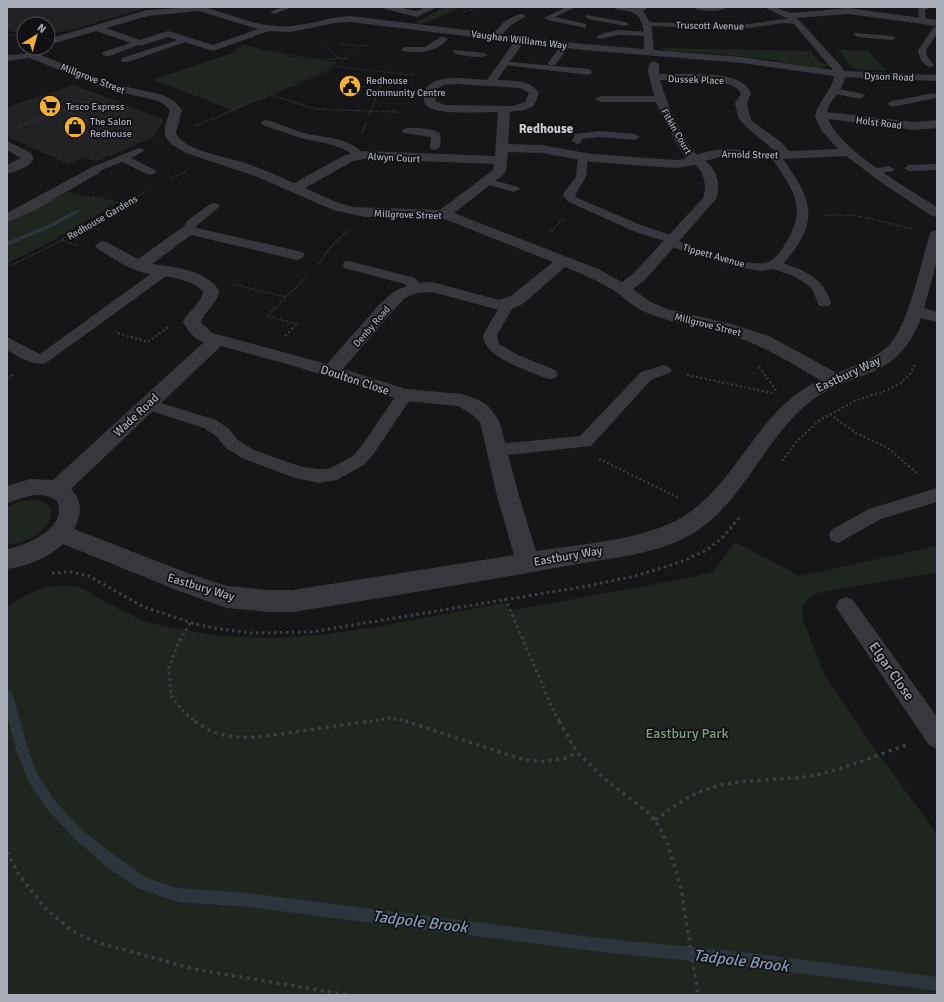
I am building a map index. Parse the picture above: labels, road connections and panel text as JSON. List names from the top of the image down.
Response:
{
  "streets": {
    "street": [
      "Vaughan Williams Way",
      "Dyson Road",
      "Millgrove Street",
      "Dussek Place",
      "Holst Road",
      "Fitkin Court",
      "Arnold Street",
      "Alwyn Court",
      "Tippett Avenue",
      "Denby Road",
      "Eastbury Way",
      "Doulton Close",
      "Wade Road"
    ],
    "lane": ["Truscott Avenue", "Elgar Close"],
    "path": ["Redhouse Gardens"]
  },
  "crossings": [
    ["Vaughan Williams Way", "Dyson Road"],
    ["Vaughan Williams Way", "Dussek Place"],
    ["Millgrove Street", "Alwyn Court"],
    ["Millgrove Street", "Tippett Avenue"],
    ["Millgrove Street", "Eastbury Way"],
    ["Dussek Place", "Fitkin Court"],
    ["Dussek Place", "Arnold Street"],
    ["Fitkin Court", "Arnold Street"],
    ["Fitkin Court", "Tippett Avenue"],
    ["Arnold Street", "Alwyn Court"],
    ["Arnold Street", "Tippett Avenue"],
    ["Denby Road", "Doulton Close"],
    ["Eastbury Way", "Doulton Close"],
    ["Doulton Close", "Wade Road"]
  ],
  "districts": ["Redhouse"],
  "water": ["Tadpole Brook"],
  "parks": ["Eastbury Park"],
  "places": {
    "public building": ["Redhouse Community Centre"],
    "supermarket": ["Tesco Express"],
    "shop": ["The Salon Redhouse"]
  },
  "north": "top right"
}
